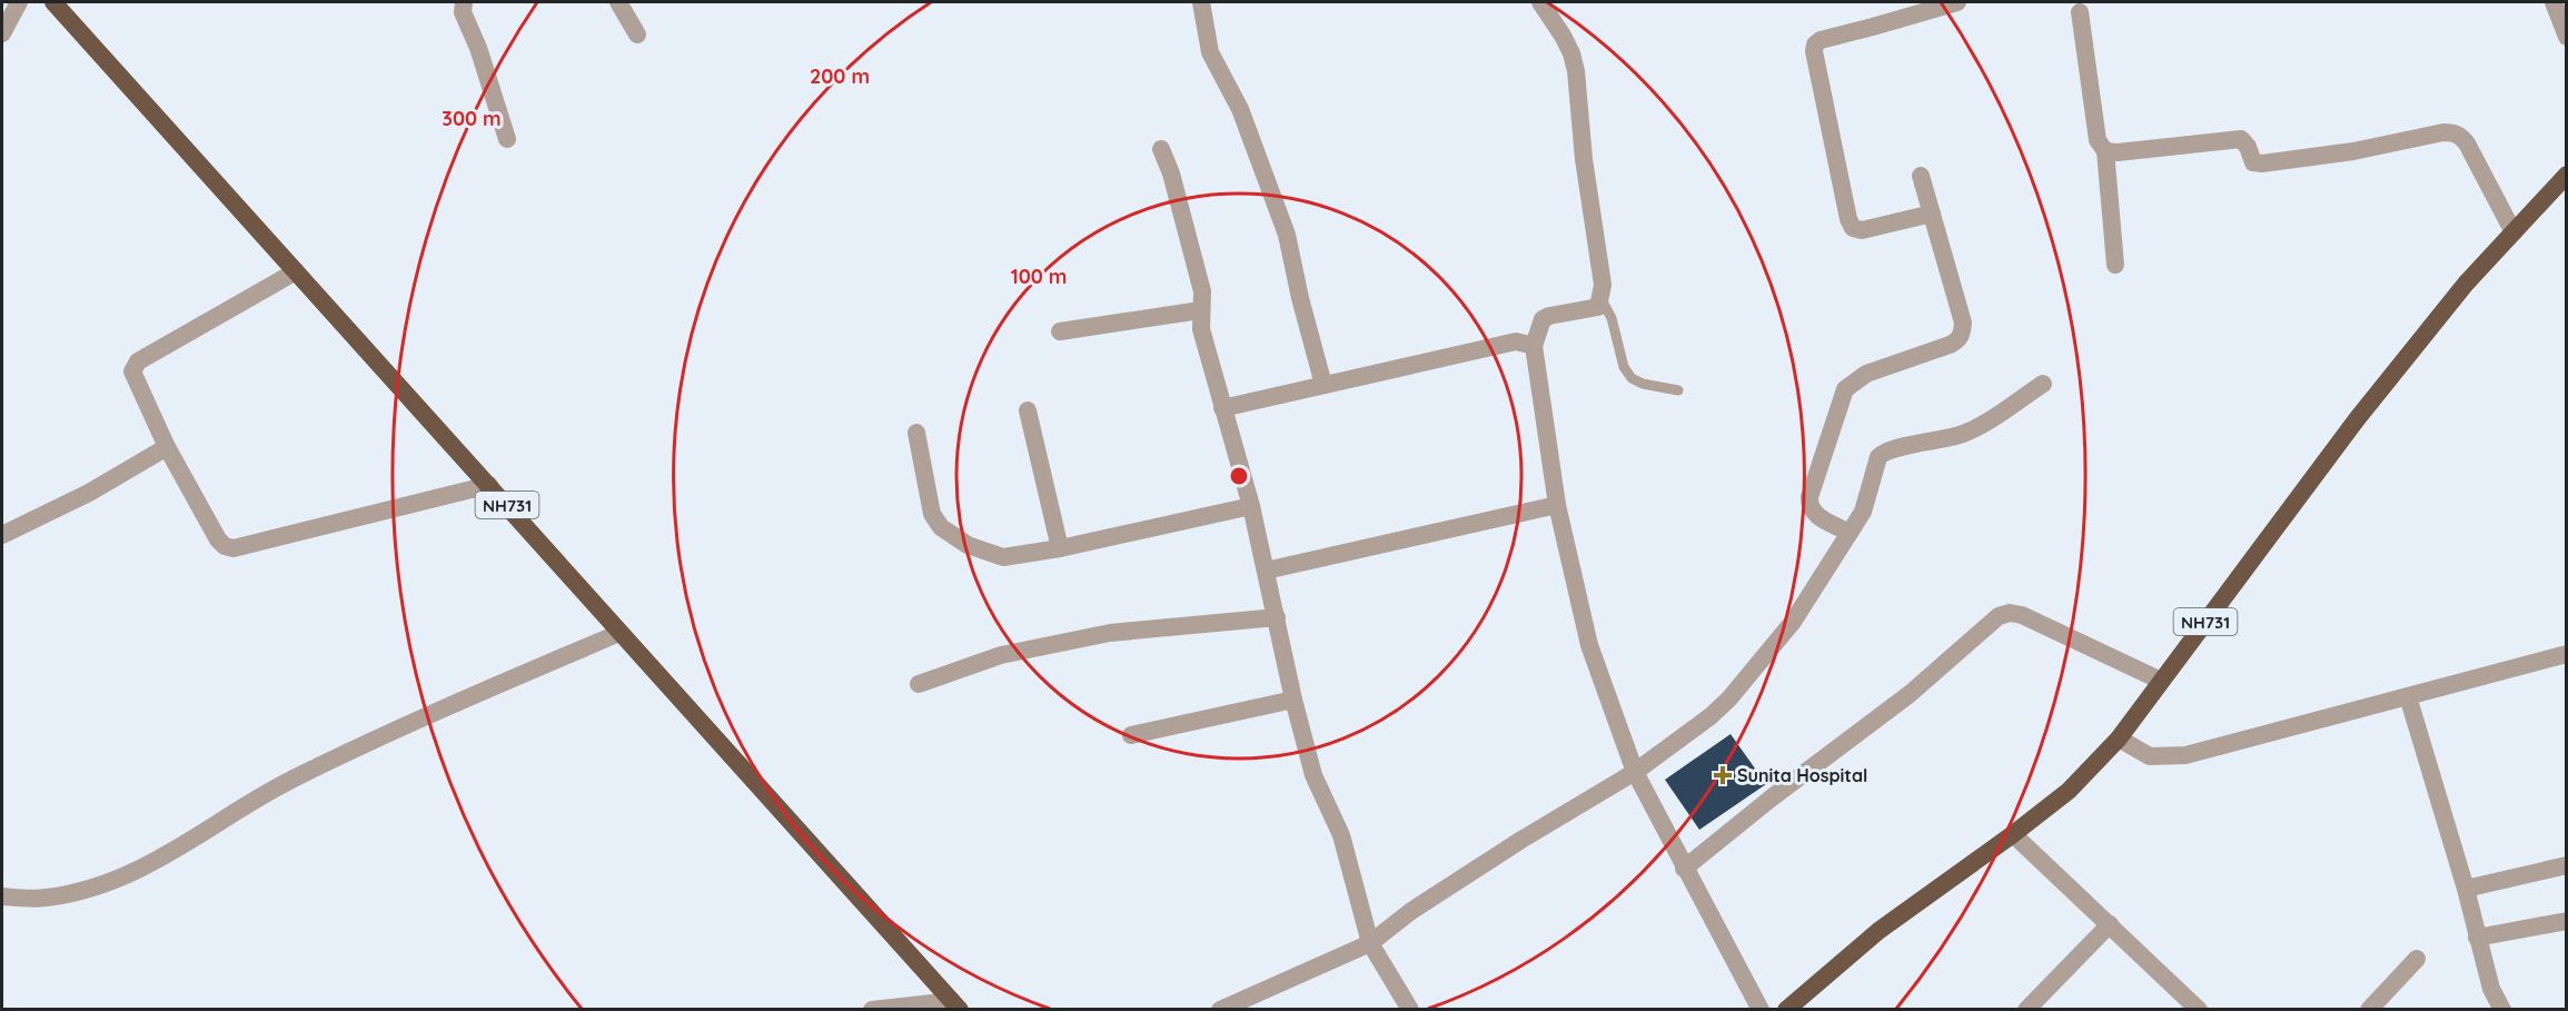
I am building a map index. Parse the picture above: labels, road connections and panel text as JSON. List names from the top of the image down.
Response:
{
  "streets": {
    "highway": ["NH731"]
  },
  "places": {
    "health": ["Sunita Hospital"]
  },
  "rings": ["200 m", "300 m", "100 m"]
}
